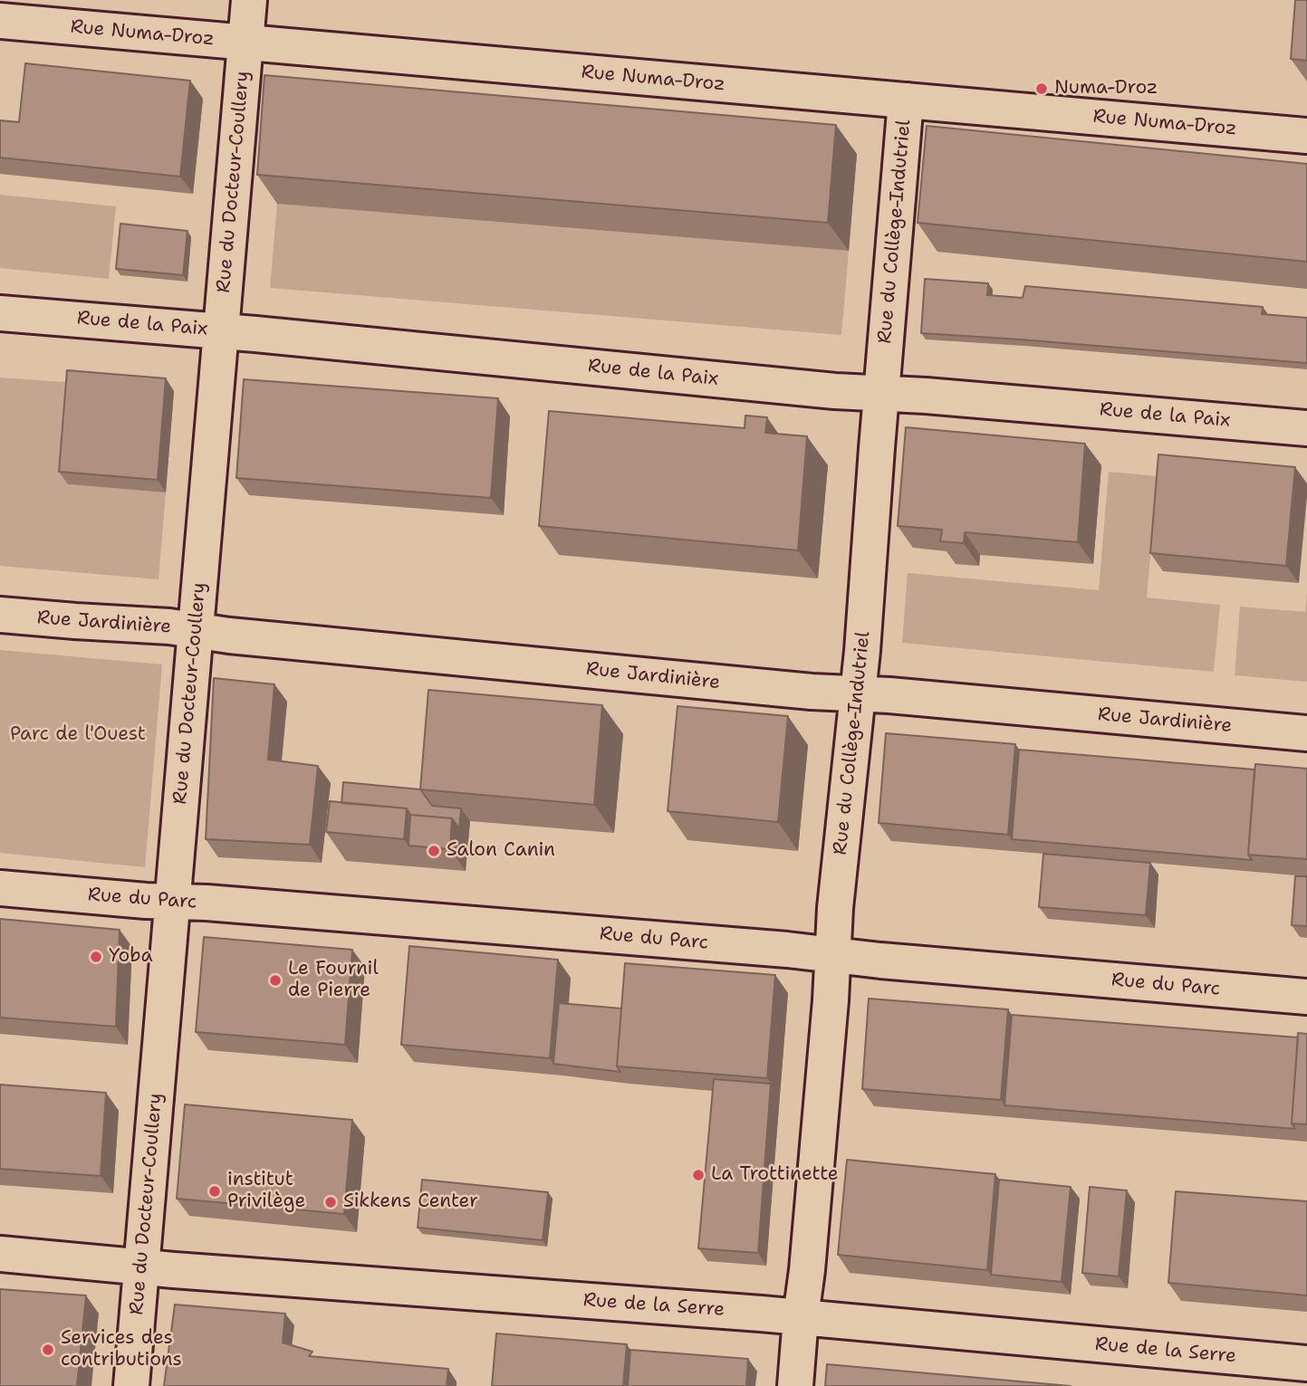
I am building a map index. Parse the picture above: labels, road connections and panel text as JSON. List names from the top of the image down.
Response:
{
  "streets": {
    "street": [
      "Rue Numa-Droz",
      "Rue du Docteur-Coullery",
      "Rue du Collège-Indutriel",
      "Rue de la Paix",
      "Rue Jardinière",
      "Rue du Parc",
      "Rue de la Serre"
    ]
  },
  "crossings": [
    ["Rue Numa-Droz", "Rue du Docteur-Coullery"],
    ["Rue Numa-Droz", "Rue du Collège-Indutriel"],
    ["Rue du Docteur-Coullery", "Rue de la Paix"],
    ["Rue du Docteur-Coullery", "Rue Jardinière"],
    ["Rue du Docteur-Coullery", "Rue du Parc"],
    ["Rue du Docteur-Coullery", "Rue de la Serre"],
    ["Rue du Collège-Indutriel", "Rue de la Paix"],
    ["Rue du Collège-Indutriel", "Rue Jardinière"],
    ["Rue du Collège-Indutriel", "Rue du Parc"],
    ["Rue du Collège-Indutriel", "Rue de la Serre"]
  ],
  "parks": ["Parc de l'Ouest"],
  "places": [
    "Numa-Droz",
    "Salon Canin",
    "Yoba",
    "Le Fournil de Pierre",
    "La Trottinette",
    "institut Privilège",
    "Sikkens Center",
    "Services des contributions"
  ]
}
